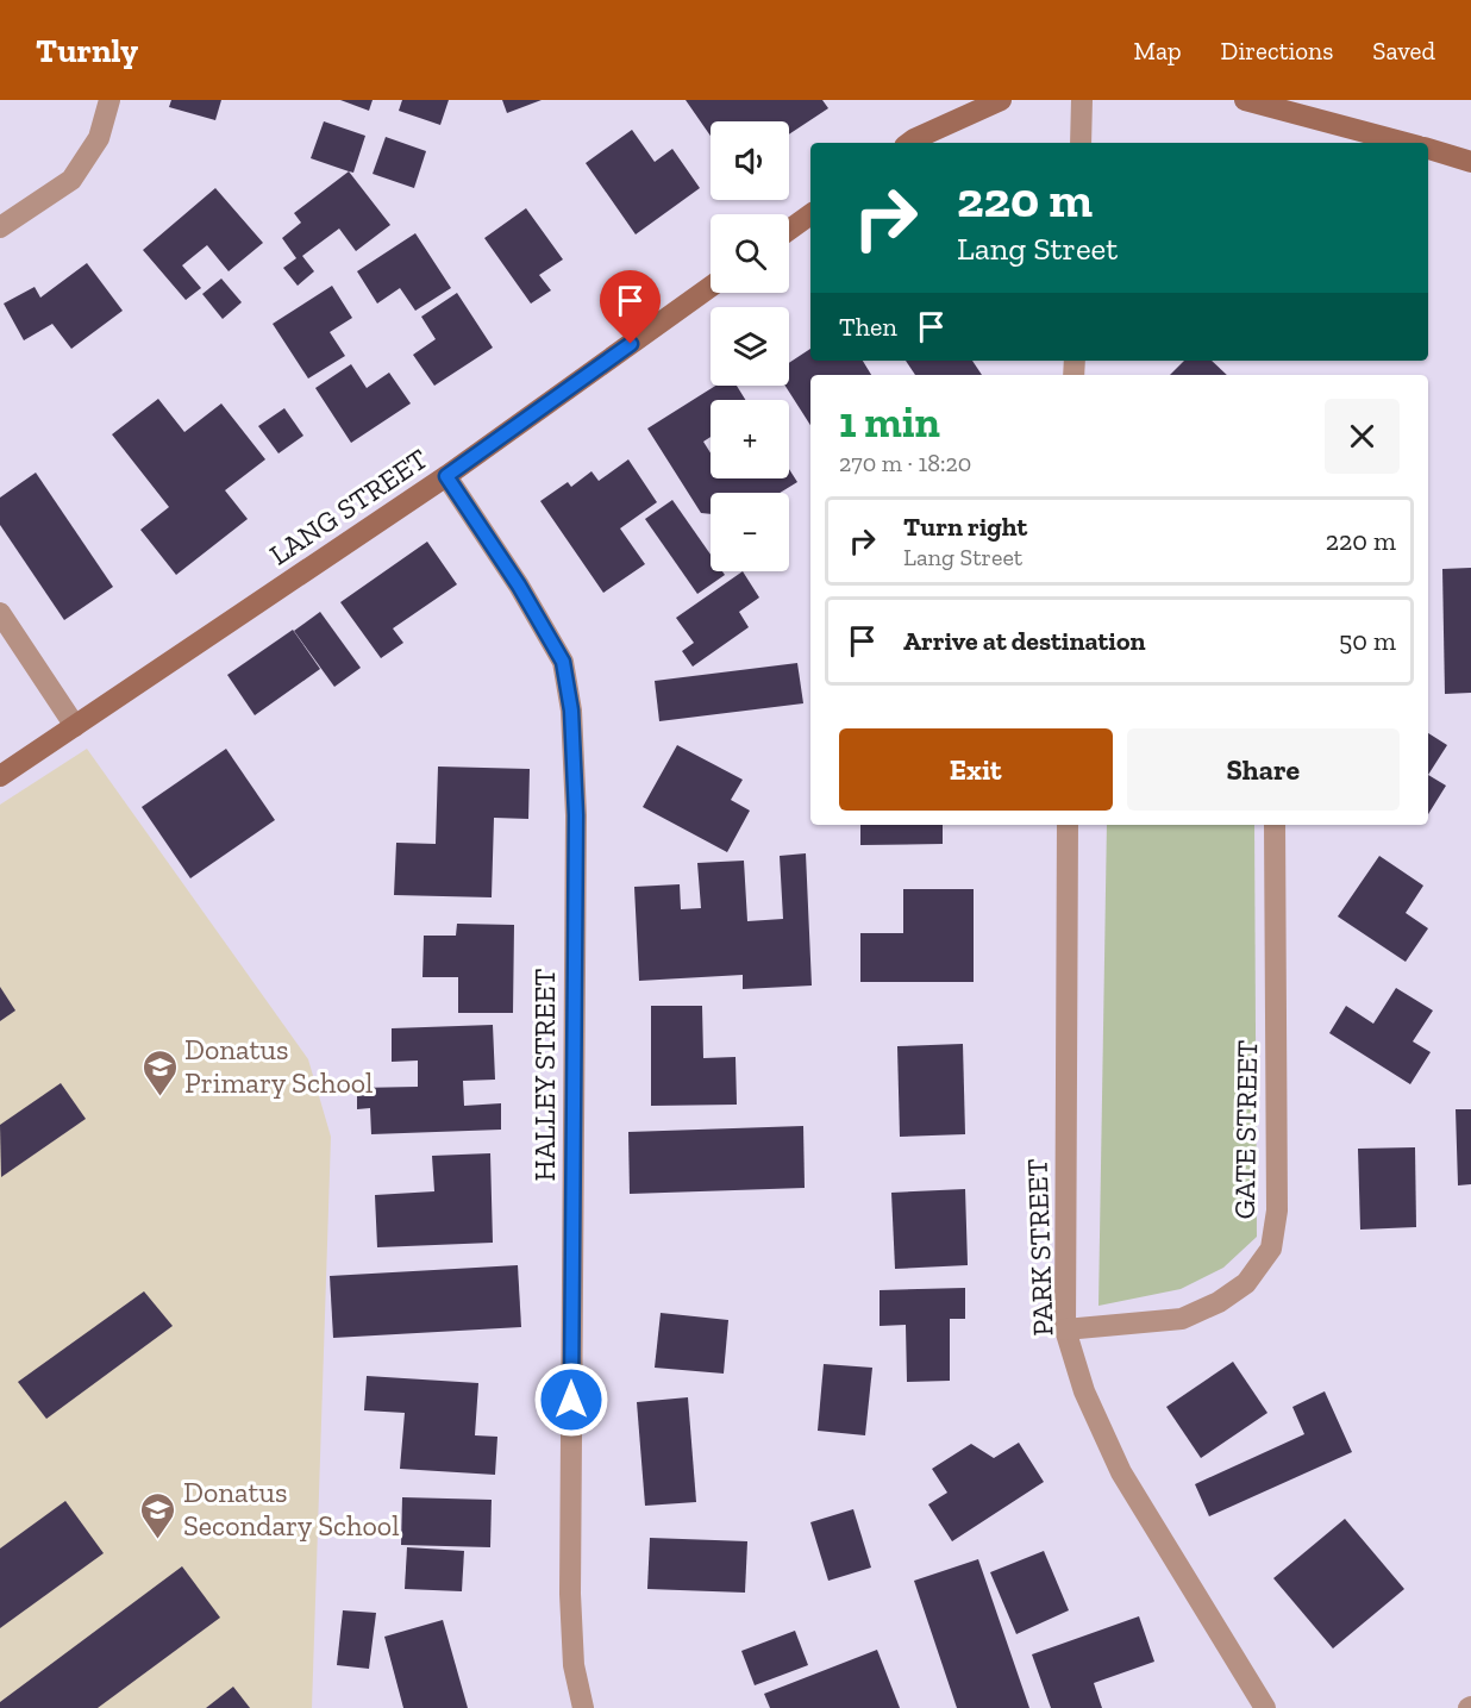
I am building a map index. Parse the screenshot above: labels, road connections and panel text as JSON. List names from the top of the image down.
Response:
{
  "streets": {
    "street": [
      "LANG STREET",
      "HALLEY STREET",
      "GATE STREET",
      "PARK STREET"
    ]
  },
  "crossings": [
    ["LANG STREET", "HALLEY STREET"],
    ["GATE STREET", "PARK STREET"]
  ],
  "places": {
    "school or university": ["Donatus Primary School", "Donatus Secondary School"]
  },
  "page": {
    "header": "Turnly",
    "nav": ["Map", "Directions", "Saved"],
    "map_buttons": ["+", "−"],
    "turn": ["220 m", "Lang Street"],
    "then": "Then",
    "heading": ["1 min", "270 m · 18:20"],
    "list": [
      {
        "name": "Turn right",
        "note": "Lang Street",
        "value": "220 m"
      },
      {
        "name": "Arrive at destination",
        "value": "50 m"
      }
    ],
    "buttons": ["Exit", "Share"]
  }
}
